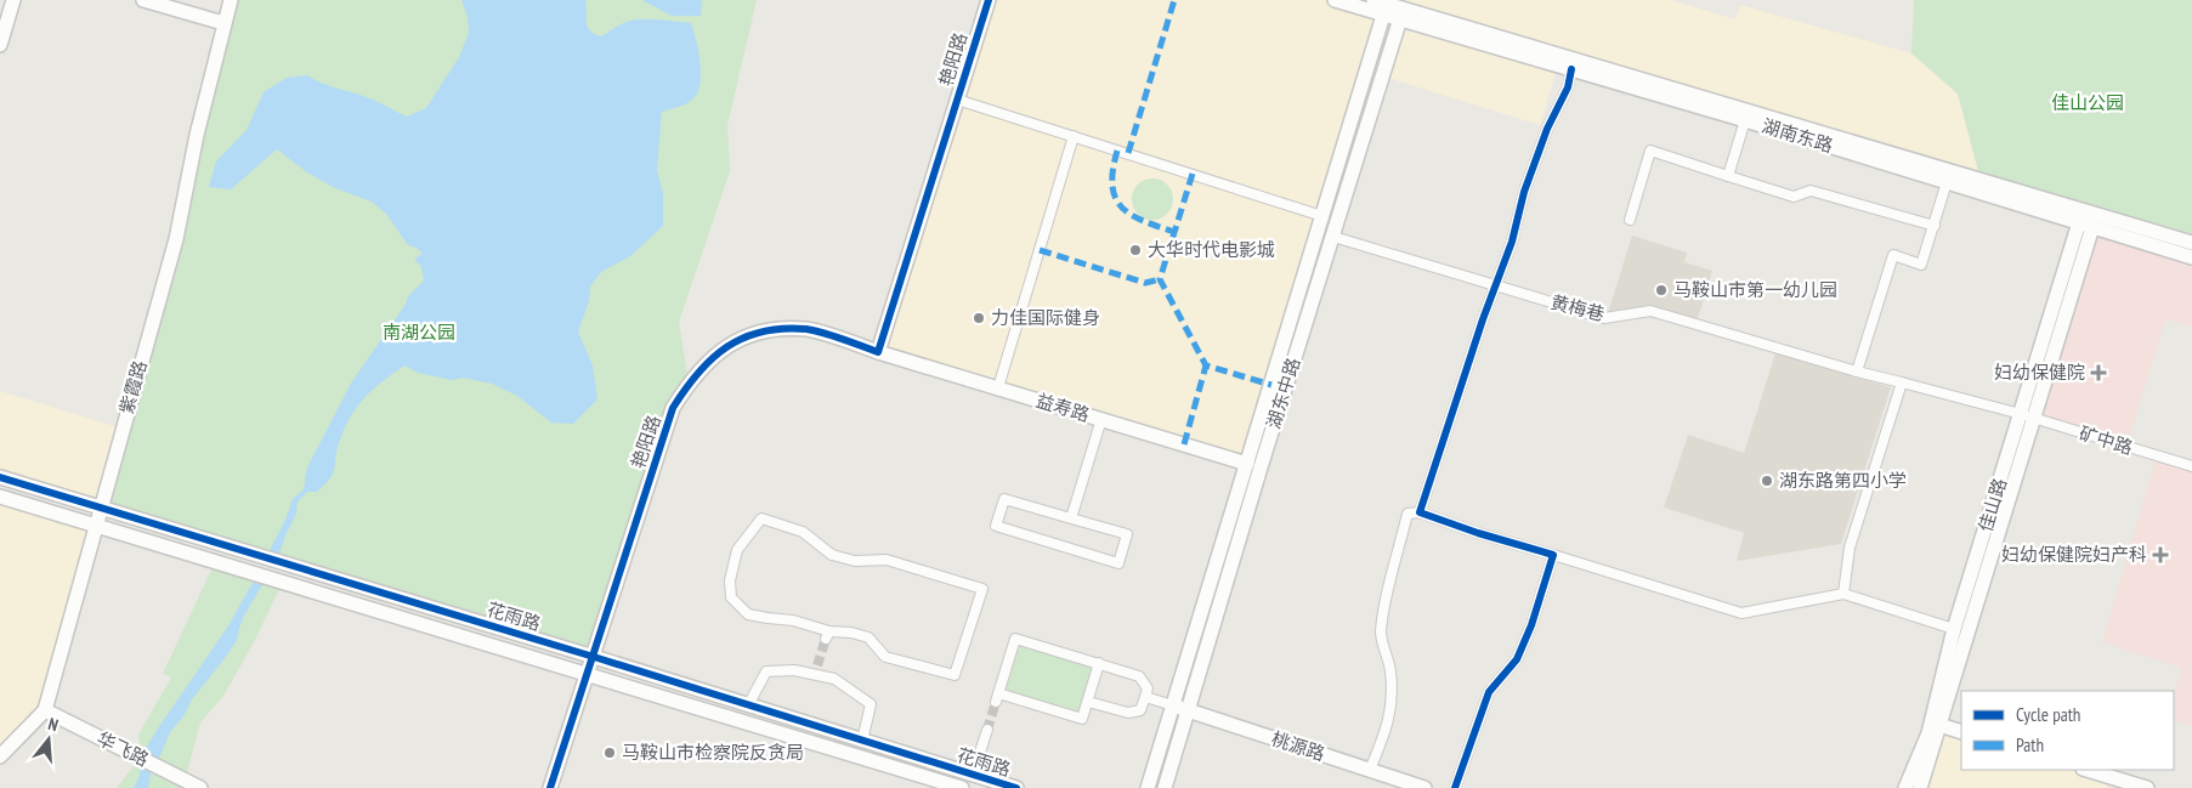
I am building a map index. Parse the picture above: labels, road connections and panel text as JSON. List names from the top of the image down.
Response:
{
  "streets": {
    "street": [
      "艳阳路",
      "湖南东路",
      "黄梅巷",
      "紫霞路",
      "湖东中路",
      "益寿路",
      "矿中路",
      "佳山路",
      "花雨路",
      "桃源路",
      "华飞路"
    ]
  },
  "crossings": [
    ["艳阳路", "益寿路"],
    ["艳阳路", "花雨路"],
    ["湖南东路", "湖东中路"],
    ["湖南东路", "佳山路"],
    ["黄梅巷", "湖东中路"],
    ["紫霞路", "花雨路"],
    ["紫霞路", "华飞路"],
    ["湖东中路", "益寿路"],
    ["湖东中路", "桃源路"],
    ["矿中路", "佳山路"]
  ],
  "parks": ["佳山公园", "南湖公园"],
  "places": {
    "other": [
      "大华时代电影城",
      "马鞍山市第一幼儿园",
      "力佳国际健身",
      "湖东路第四小学",
      "马鞍山市检察院反贪局"
    ],
    "health": ["妇幼保健院", "妇幼保健院妇产科"]
  },
  "legend": ["Cycle path", "Path"],
  "north": "top"
}
